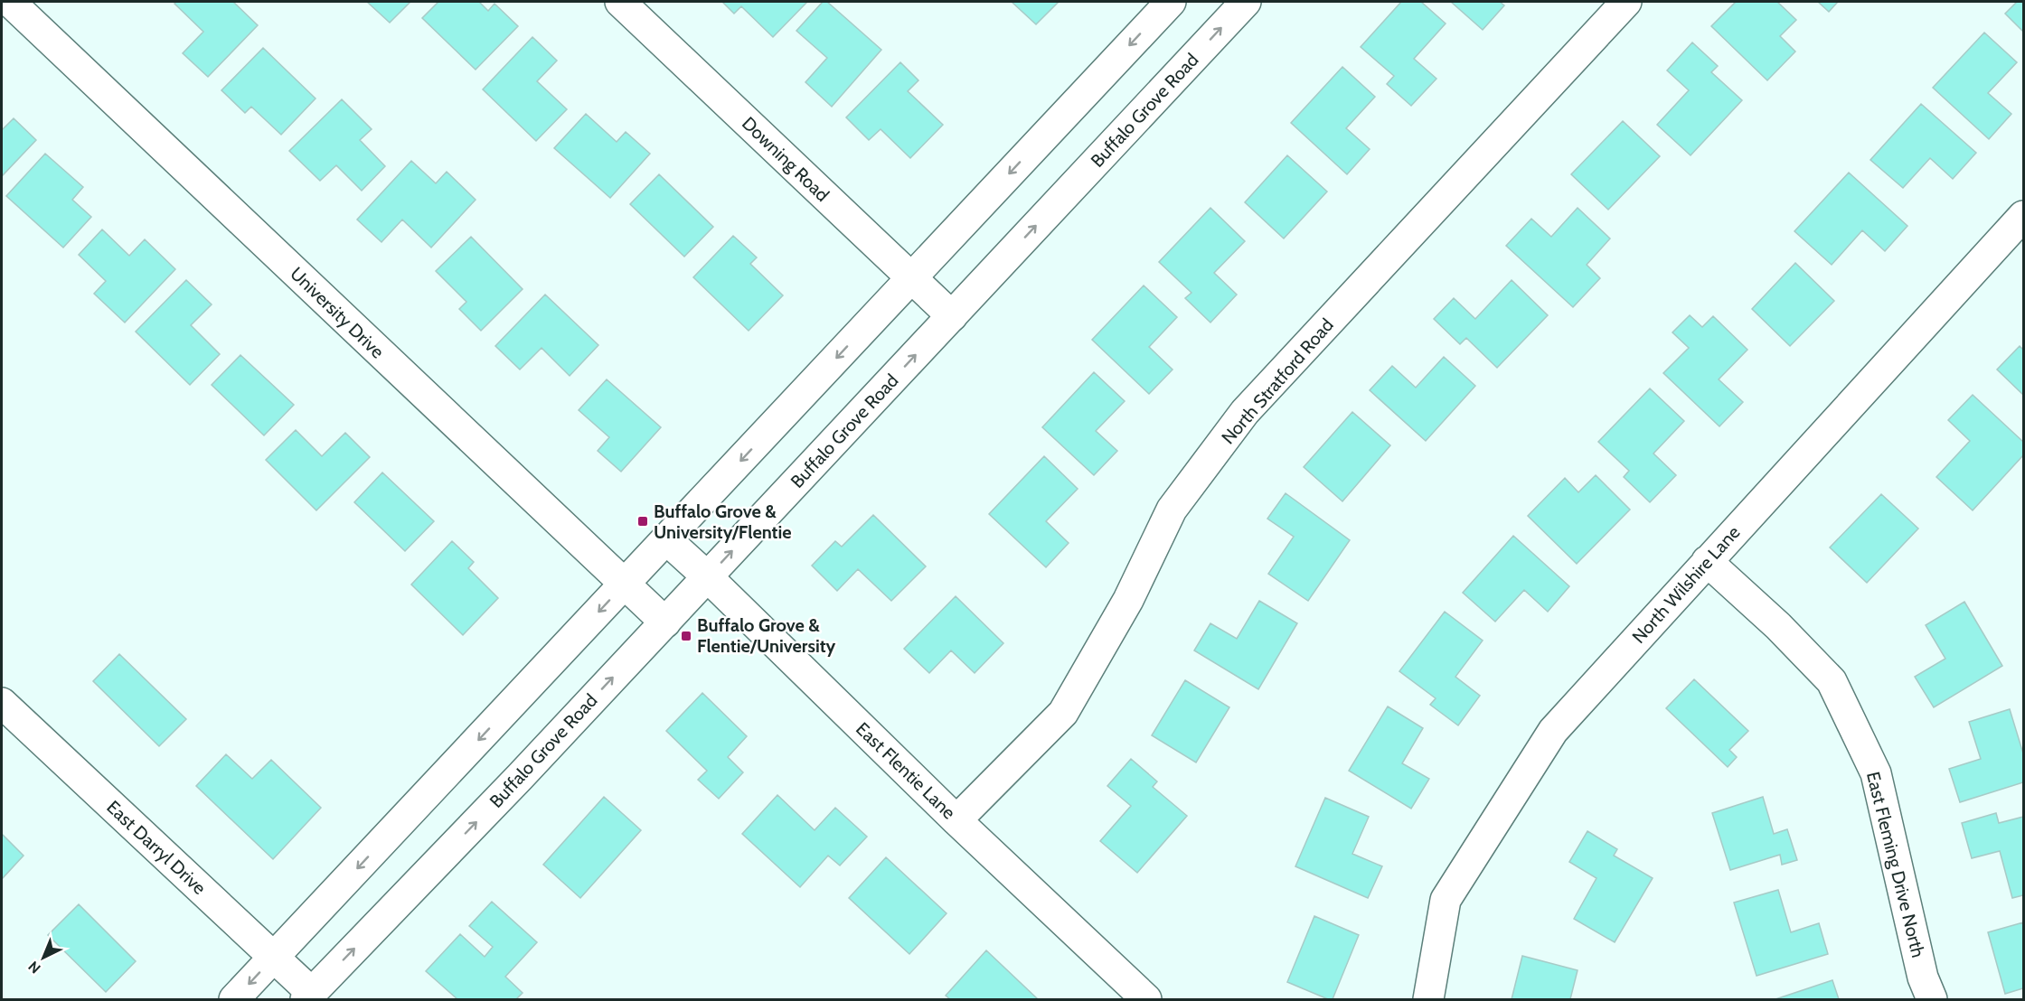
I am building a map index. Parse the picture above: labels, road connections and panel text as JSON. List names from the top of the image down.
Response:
{
  "streets": {
    "street": [
      "Buffalo Grove Road",
      "Downing Road",
      "University Drive",
      "North Stratford Road",
      "North Wilshire Lane",
      "East Flentie Lane",
      "East Darryl Drive",
      "East Fleming Drive North"
    ]
  },
  "crossings": [
    ["Buffalo Grove Road", "Downing Road"],
    ["Buffalo Grove Road", "University Drive"],
    ["Buffalo Grove Road", "East Flentie Lane"],
    ["Buffalo Grove Road", "East Darryl Drive"],
    ["North Stratford Road", "East Flentie Lane"],
    ["North Wilshire Lane", "East Fleming Drive North"]
  ],
  "places": {
    "transit": ["Buffalo Grove & University/Flentie", "Buffalo Grove & Flentie/University"]
  },
  "north": "bottom left"
}
